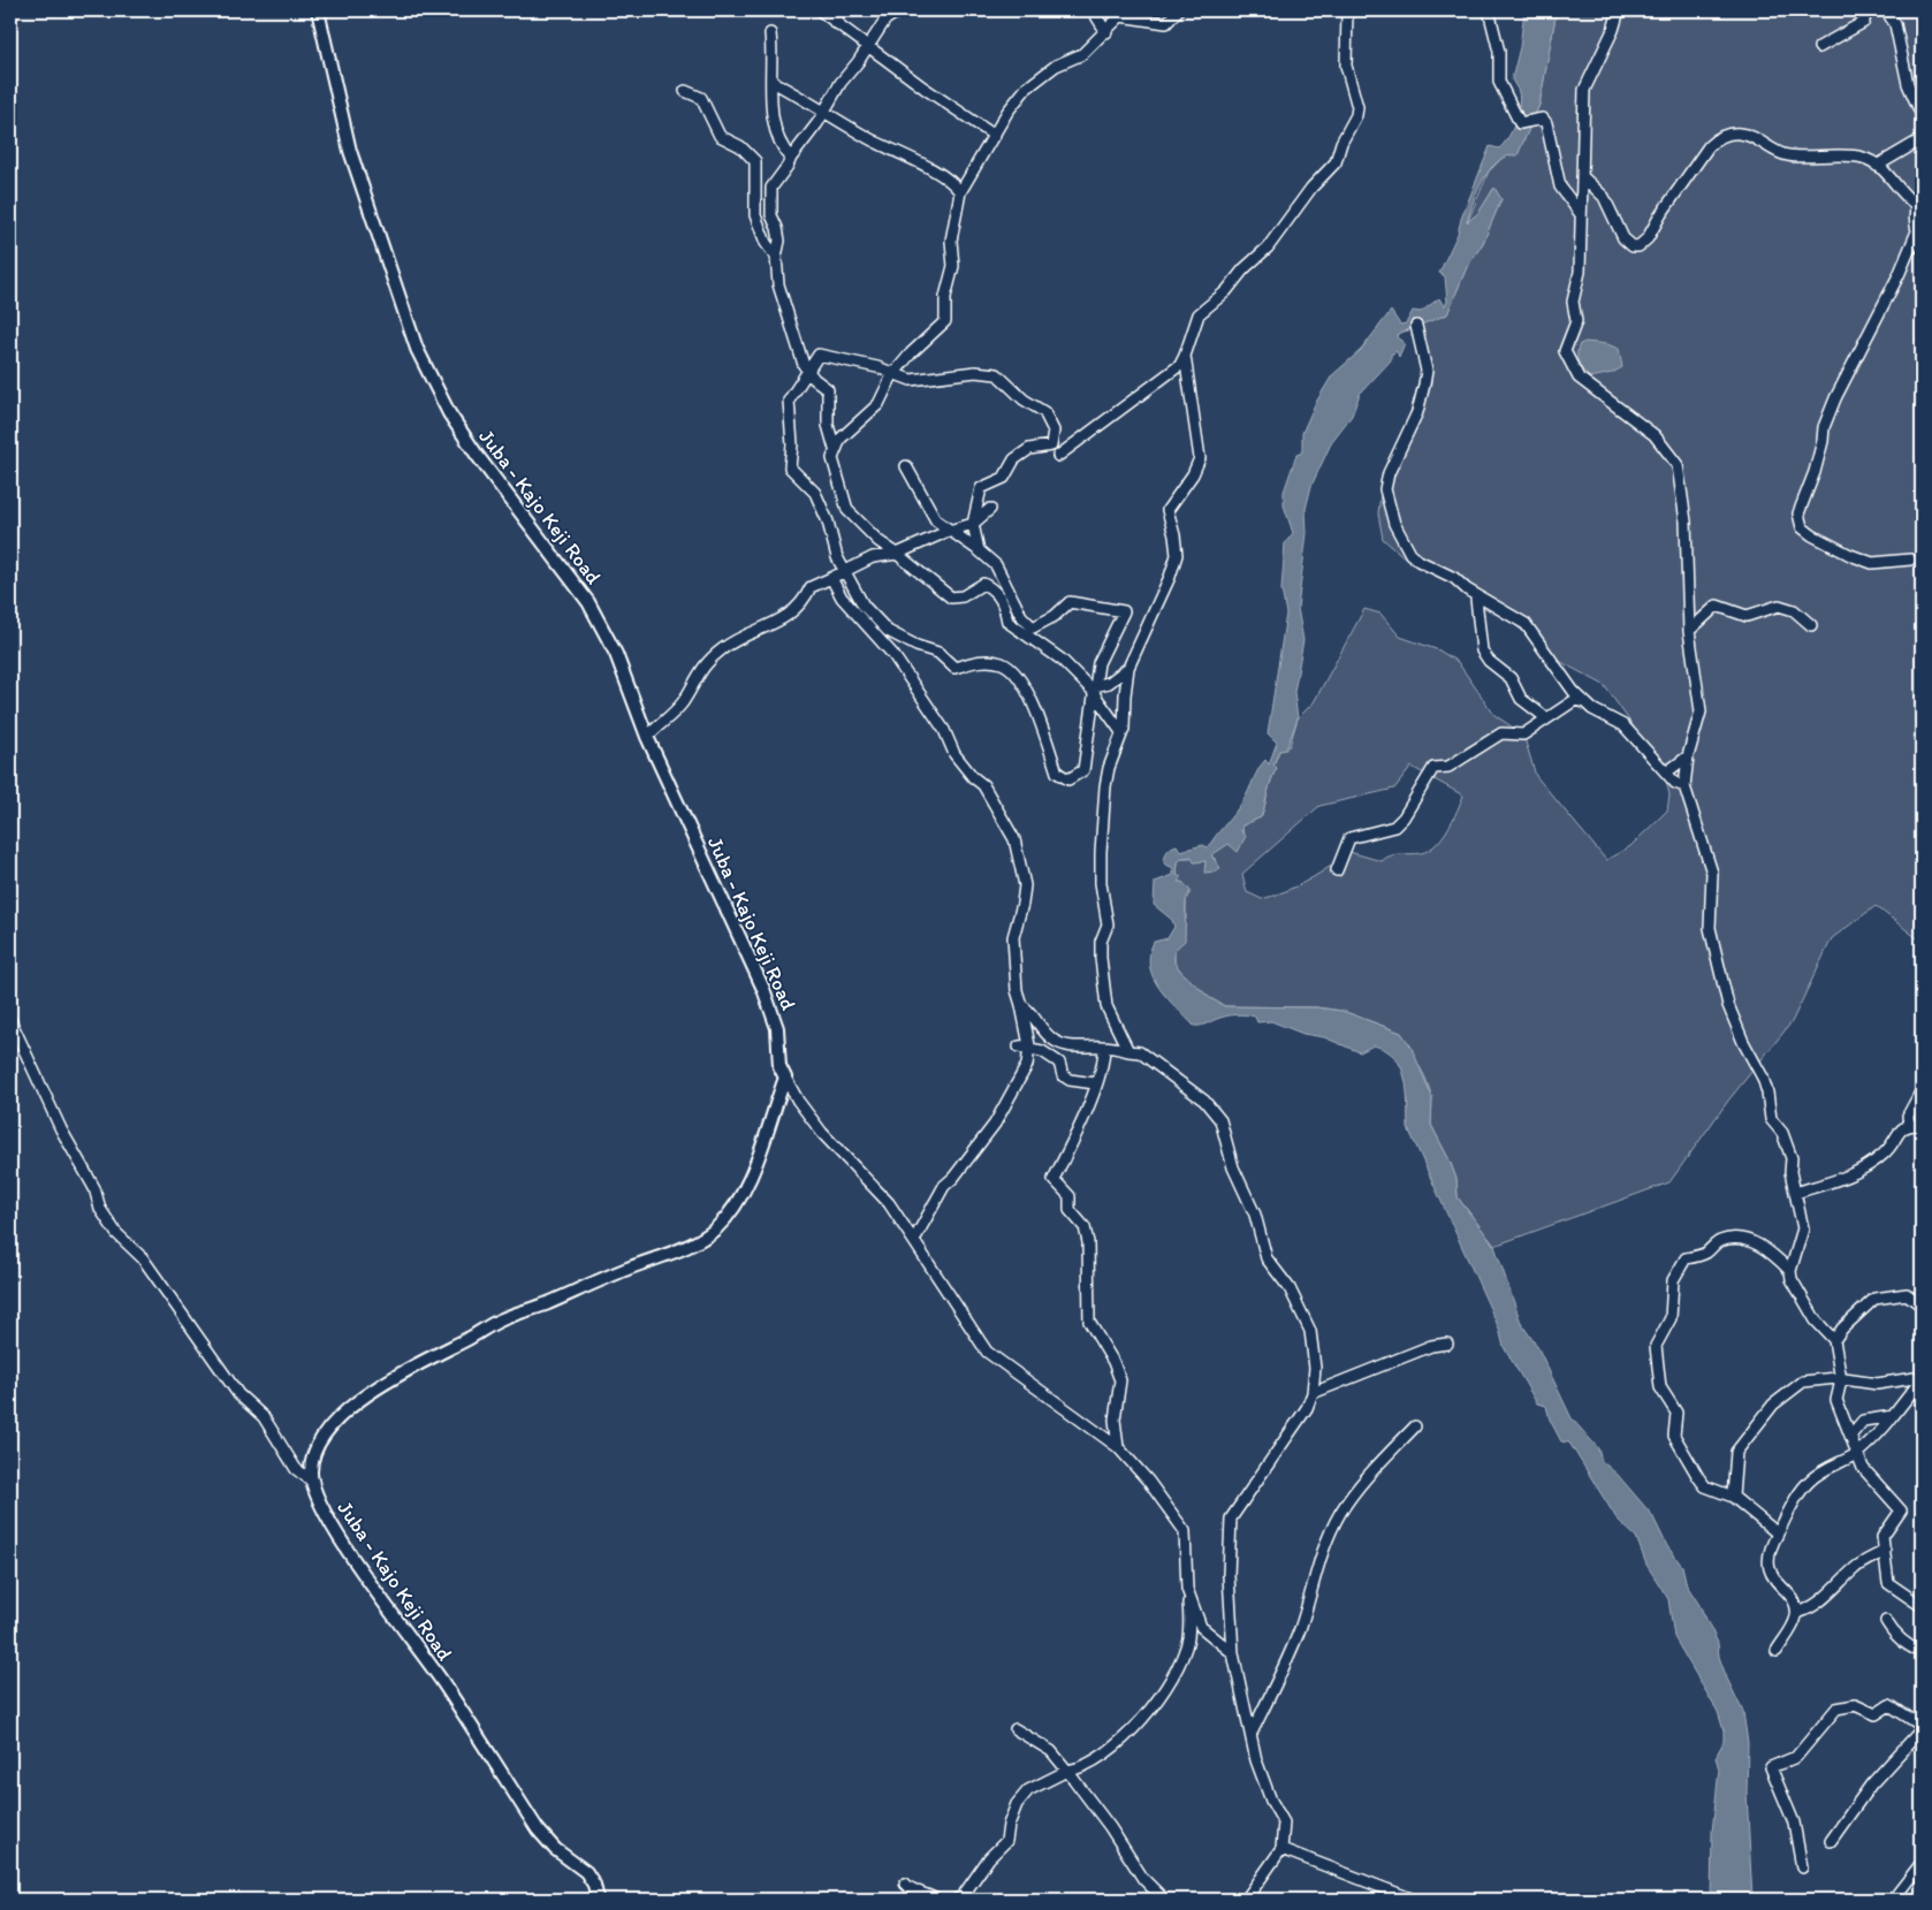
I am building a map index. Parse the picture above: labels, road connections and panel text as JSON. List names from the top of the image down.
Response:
{
  "streets": {
    "main road": ["Juba - Kajo Keji Road"]
  }
}
